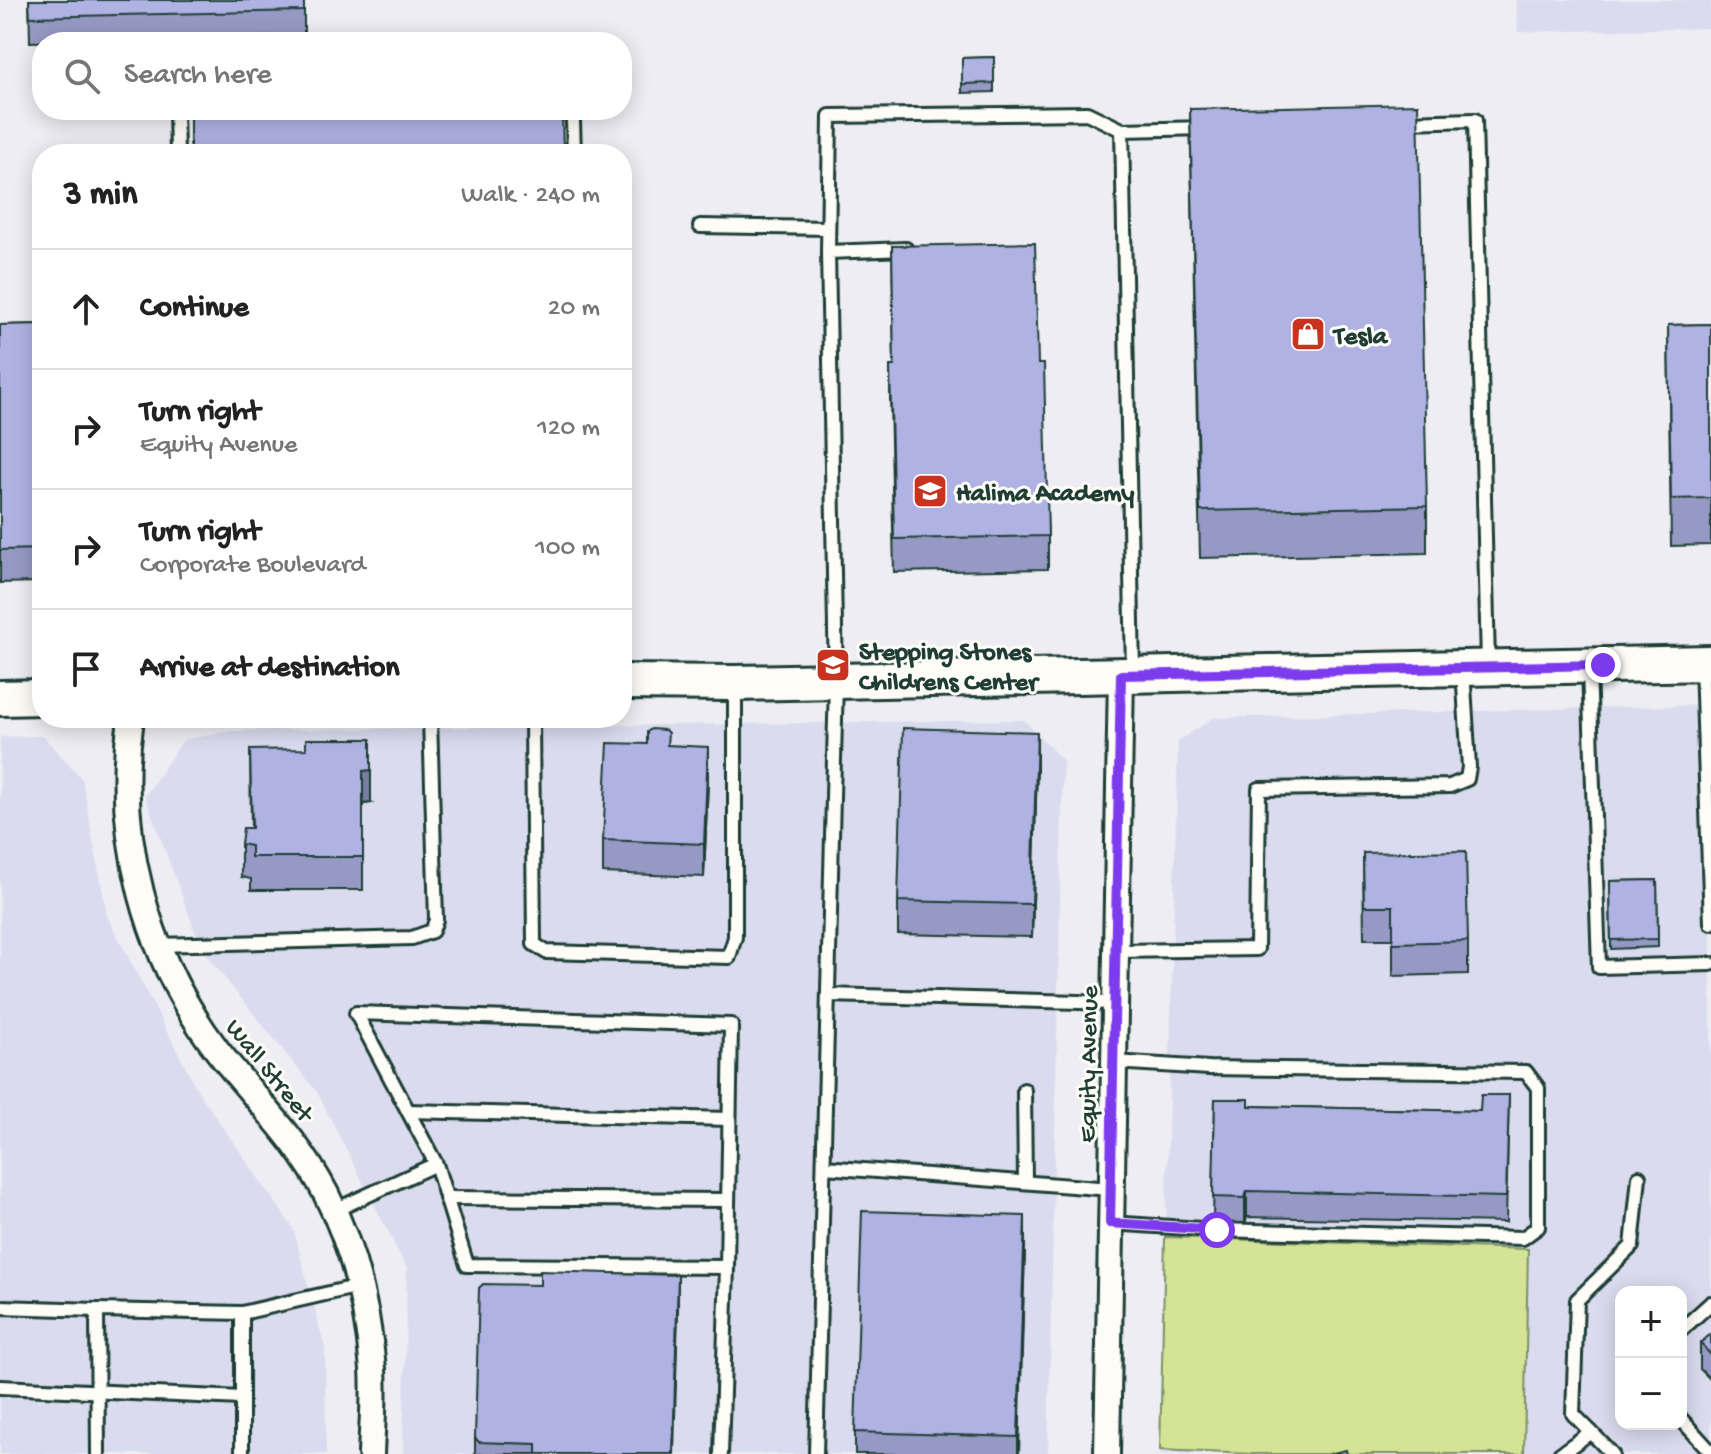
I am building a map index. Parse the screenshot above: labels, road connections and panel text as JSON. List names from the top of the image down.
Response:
{
  "streets": {
    "street": ["Equity Avenue", "Wall Street"]
  },
  "places": {
    "shop": ["Tesla"],
    "school or university": ["Halima Academy", "Stepping Stones Childrens Center"]
  },
  "page": {
    "search": "Search here",
    "heading": ["3 min", "Walk · 240 m"],
    "list": [
      ["Continue", "20 m"],
      ["Turn right", "Equity Avenue", "120 m"],
      ["Turn right", "Corporate Boulevard", "100 m"],
      "Arrive at destination"
    ],
    "map_buttons": ["+", "−"]
  }
}
